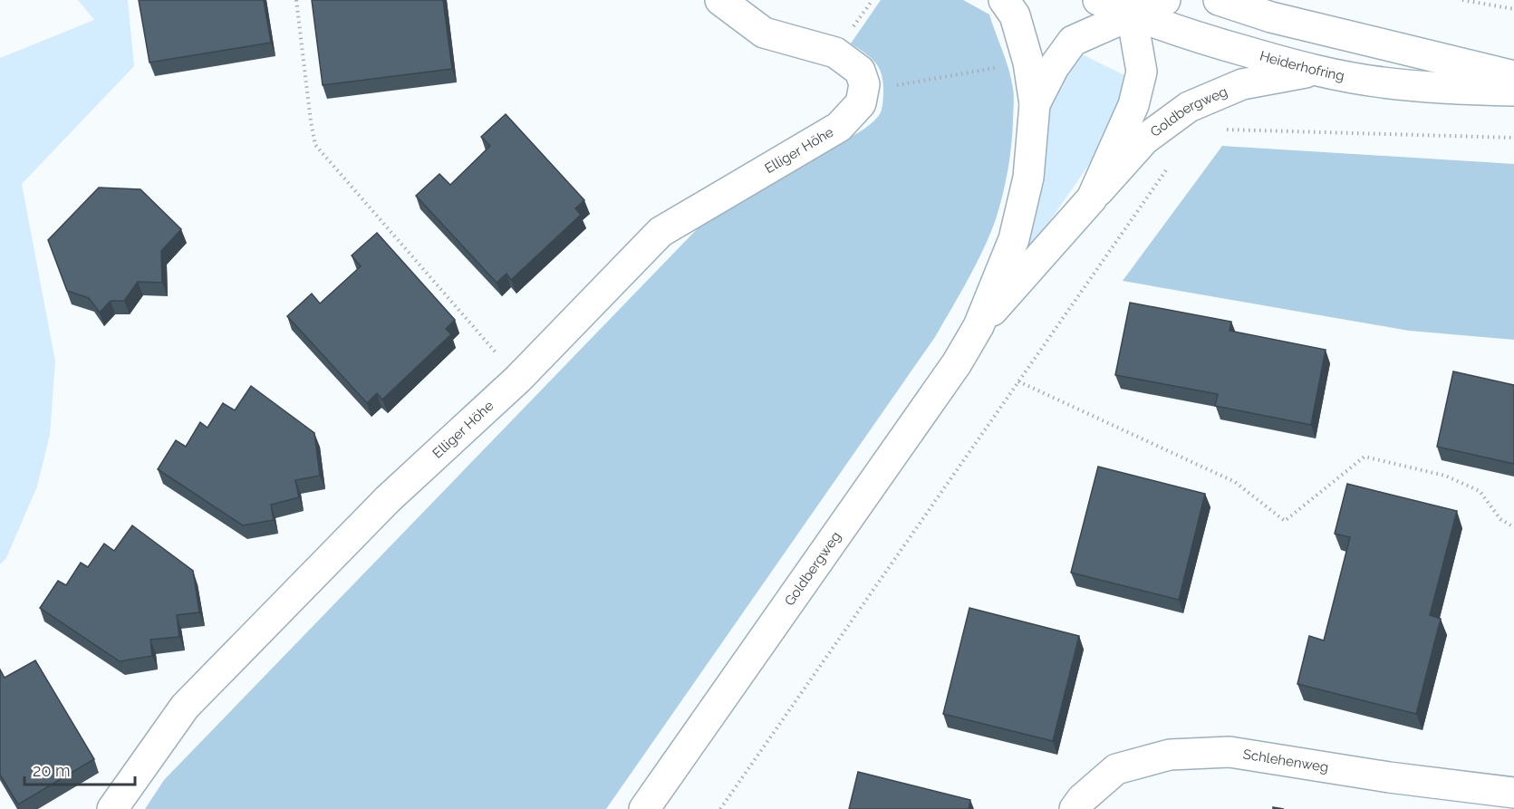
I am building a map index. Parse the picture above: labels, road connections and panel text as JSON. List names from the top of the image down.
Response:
{
  "streets": {
    "street": [
      "Heiderhofring",
      "Goldbergweg",
      "Elliger Höhe",
      "Schlehenweg"
    ]
  },
  "crossings": [
    ["Heiderhofring", "Goldbergweg"]
  ],
  "scale_bar": "20 m"
}
